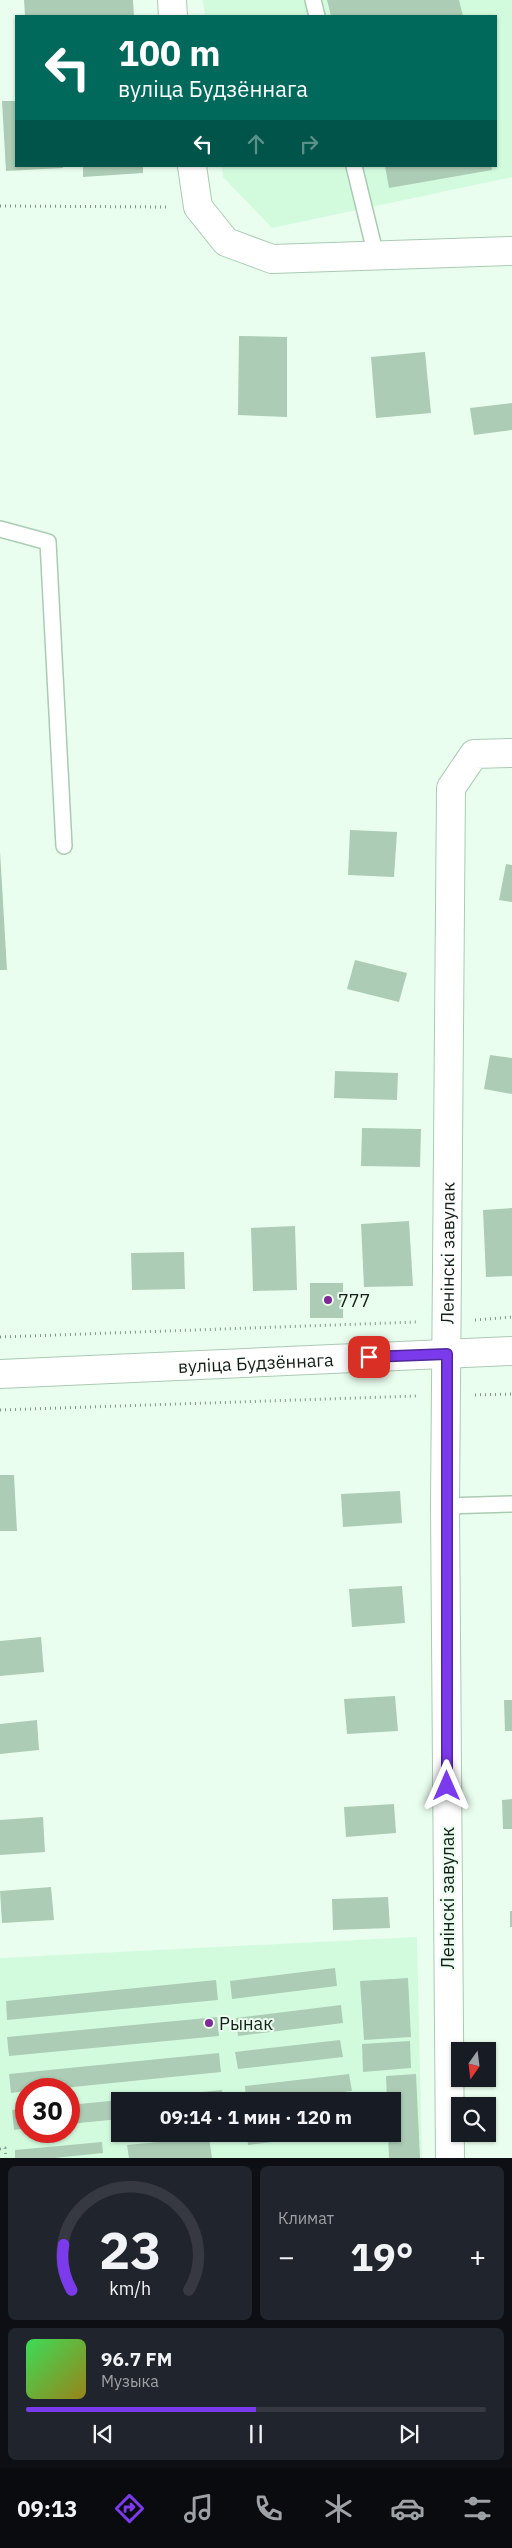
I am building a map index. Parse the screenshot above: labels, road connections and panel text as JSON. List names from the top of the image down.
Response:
{
  "streets": {
    "street": ["Ленінскі завулак", "вуліца Будзённага"]
  },
  "crossings": [
    ["Ленінскі завулак", "вуліца Будзённага"]
  ],
  "places": ["777", "Рынак"],
  "north": "bottom",
  "page": {
    "turn": ["100 m", "вуліца Будзённага"],
    "limit": "30",
    "trip": "09:14 · 1 мин · 120 m",
    "tile": "Климат",
    "heat": ["−", "19°", "+"],
    "song": ["96.7 FM", "Музыка"],
    "tabs": "09:13",
    "gauge": ["23", "km/h"]
  }
}
